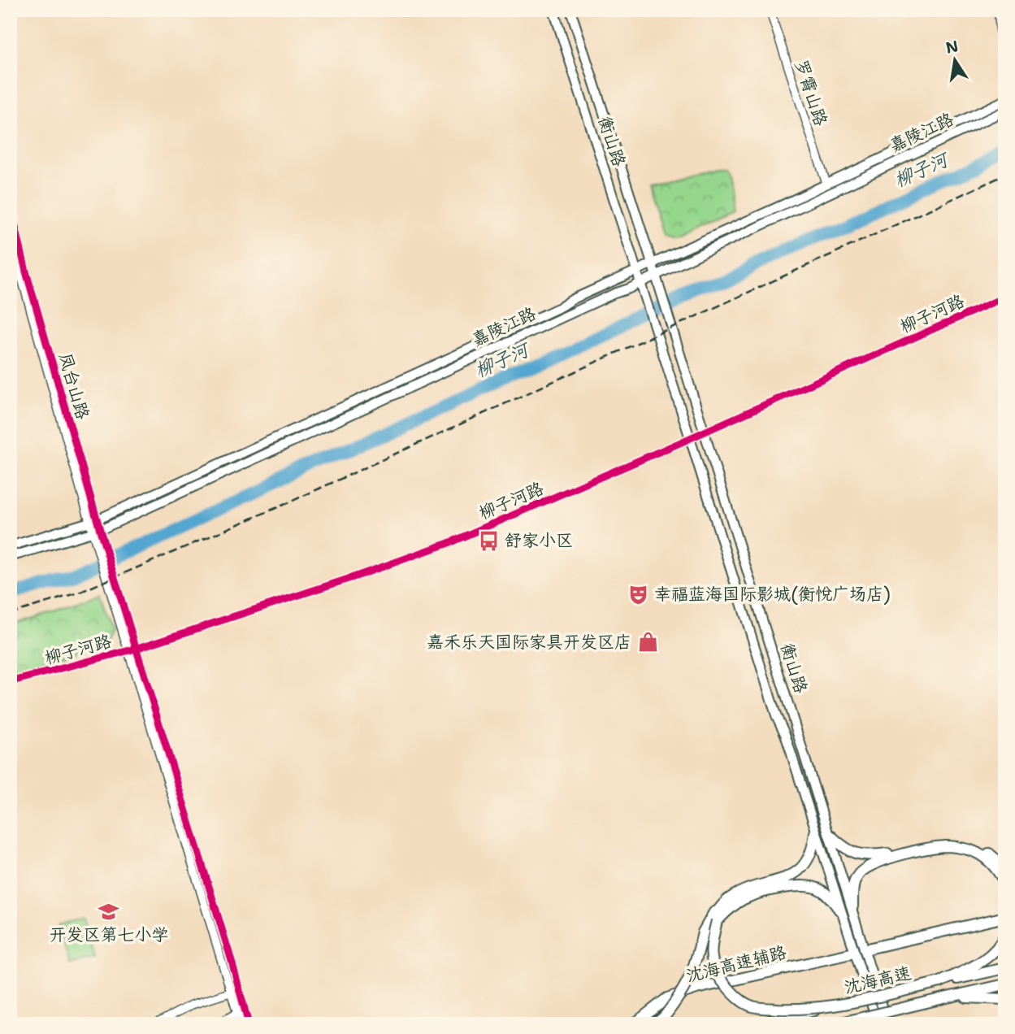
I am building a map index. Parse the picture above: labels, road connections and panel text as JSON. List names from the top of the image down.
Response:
{
  "streets": {
    "highway": ["沈海高速辅路", "沈海高速"],
    "main road": ["嘉陵江路", "衡山路"],
    "street": ["罗霄山路", "柳子河路", "凤台山路"]
  },
  "crossings": [
    ["罗霄山路", "嘉陵江路"],
    ["嘉陵江路", "衡山路"],
    ["嘉陵江路", "凤台山路"],
    ["衡山路", "柳子河路"],
    ["衡山路", "沈海高速辅路"],
    ["柳子河路", "凤台山路"]
  ],
  "water": ["柳子河"],
  "places": {
    "bus stop": ["舒家小区"],
    "theatre": ["幸福蓝海国际影城(衡悦广场店)"],
    "shop": ["嘉禾乐天国际家具开发区店"],
    "school or university": ["开发区第七小学"]
  },
  "north": "top"
}
